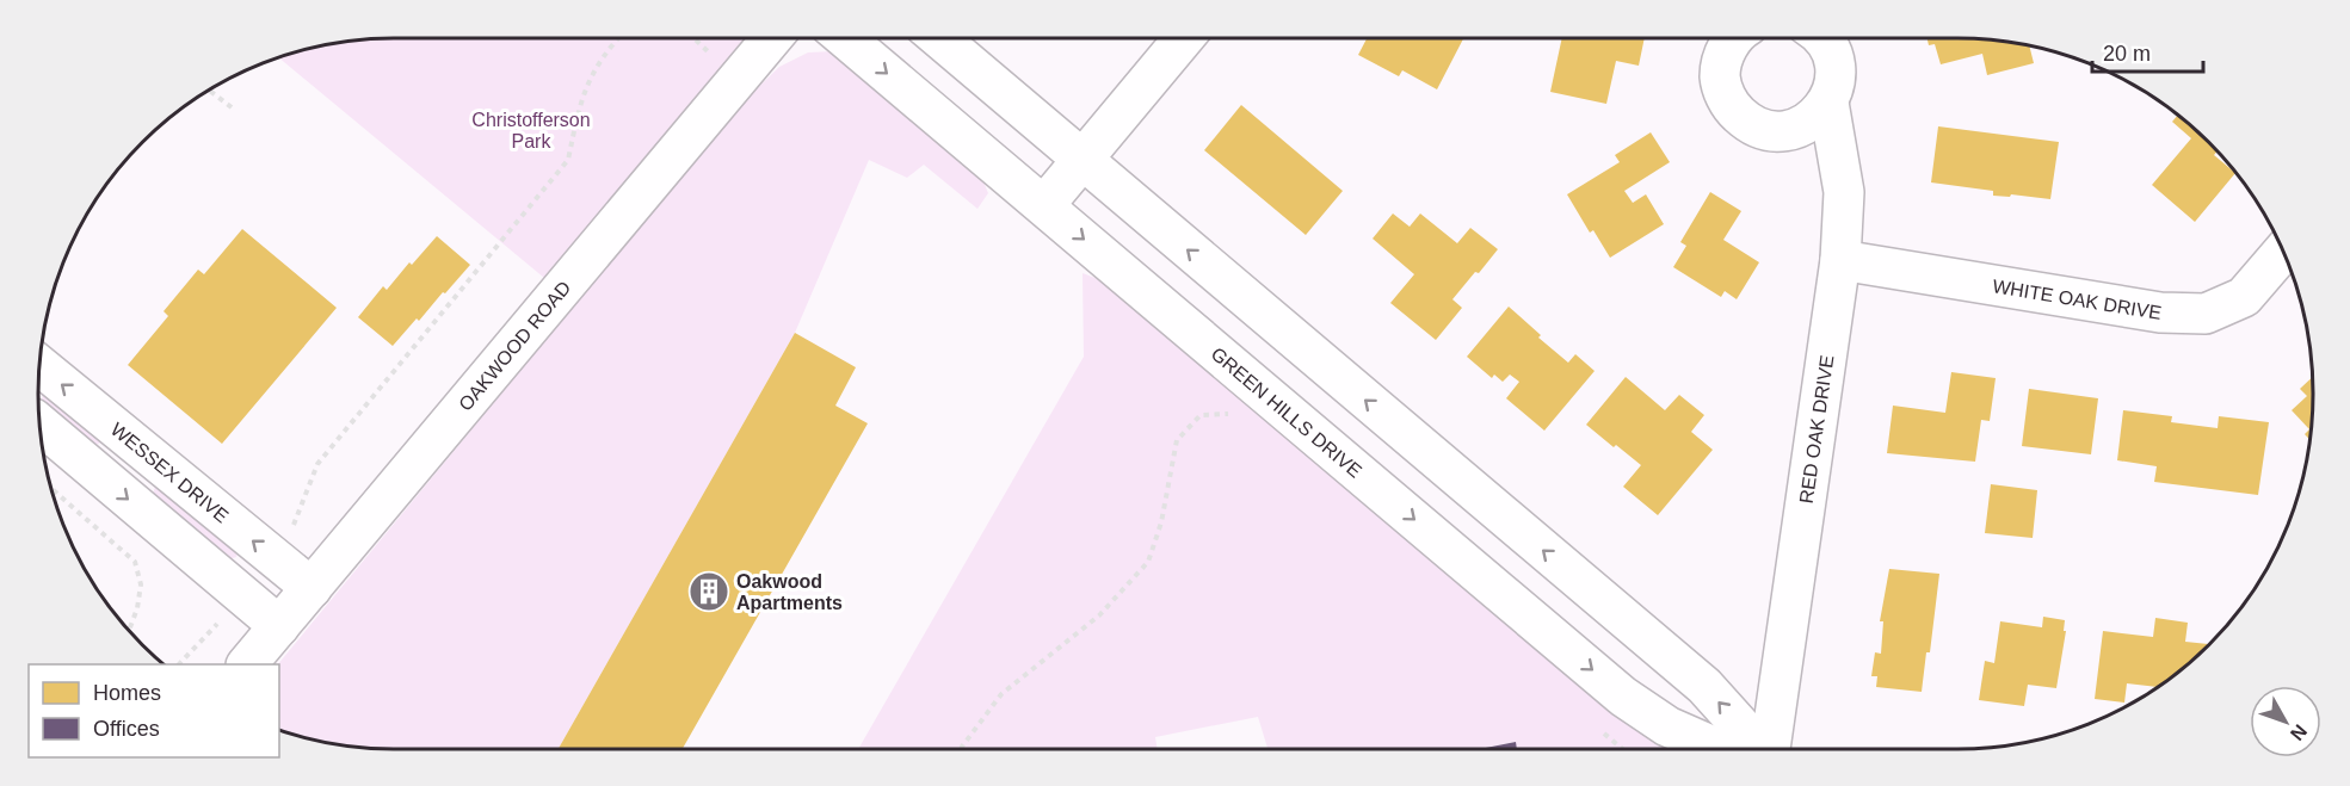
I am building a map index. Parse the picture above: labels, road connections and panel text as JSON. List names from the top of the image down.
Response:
{
  "streets": {
    "street": [
      "WHITE OAK DRIVE",
      "OAKWOOD ROAD",
      "GREEN HILLS DRIVE",
      "RED OAK DRIVE",
      "WESSEX DRIVE"
    ]
  },
  "crossings": [
    ["WHITE OAK DRIVE", "RED OAK DRIVE"],
    ["OAKWOOD ROAD", "WESSEX DRIVE"]
  ],
  "parks": ["Christofferson Park"],
  "places": {
    "building": ["Oakwood Apartments"]
  },
  "legend": ["Homes", "Offices"],
  "scale_bar": "20 m",
  "north": "bottom right"
}
